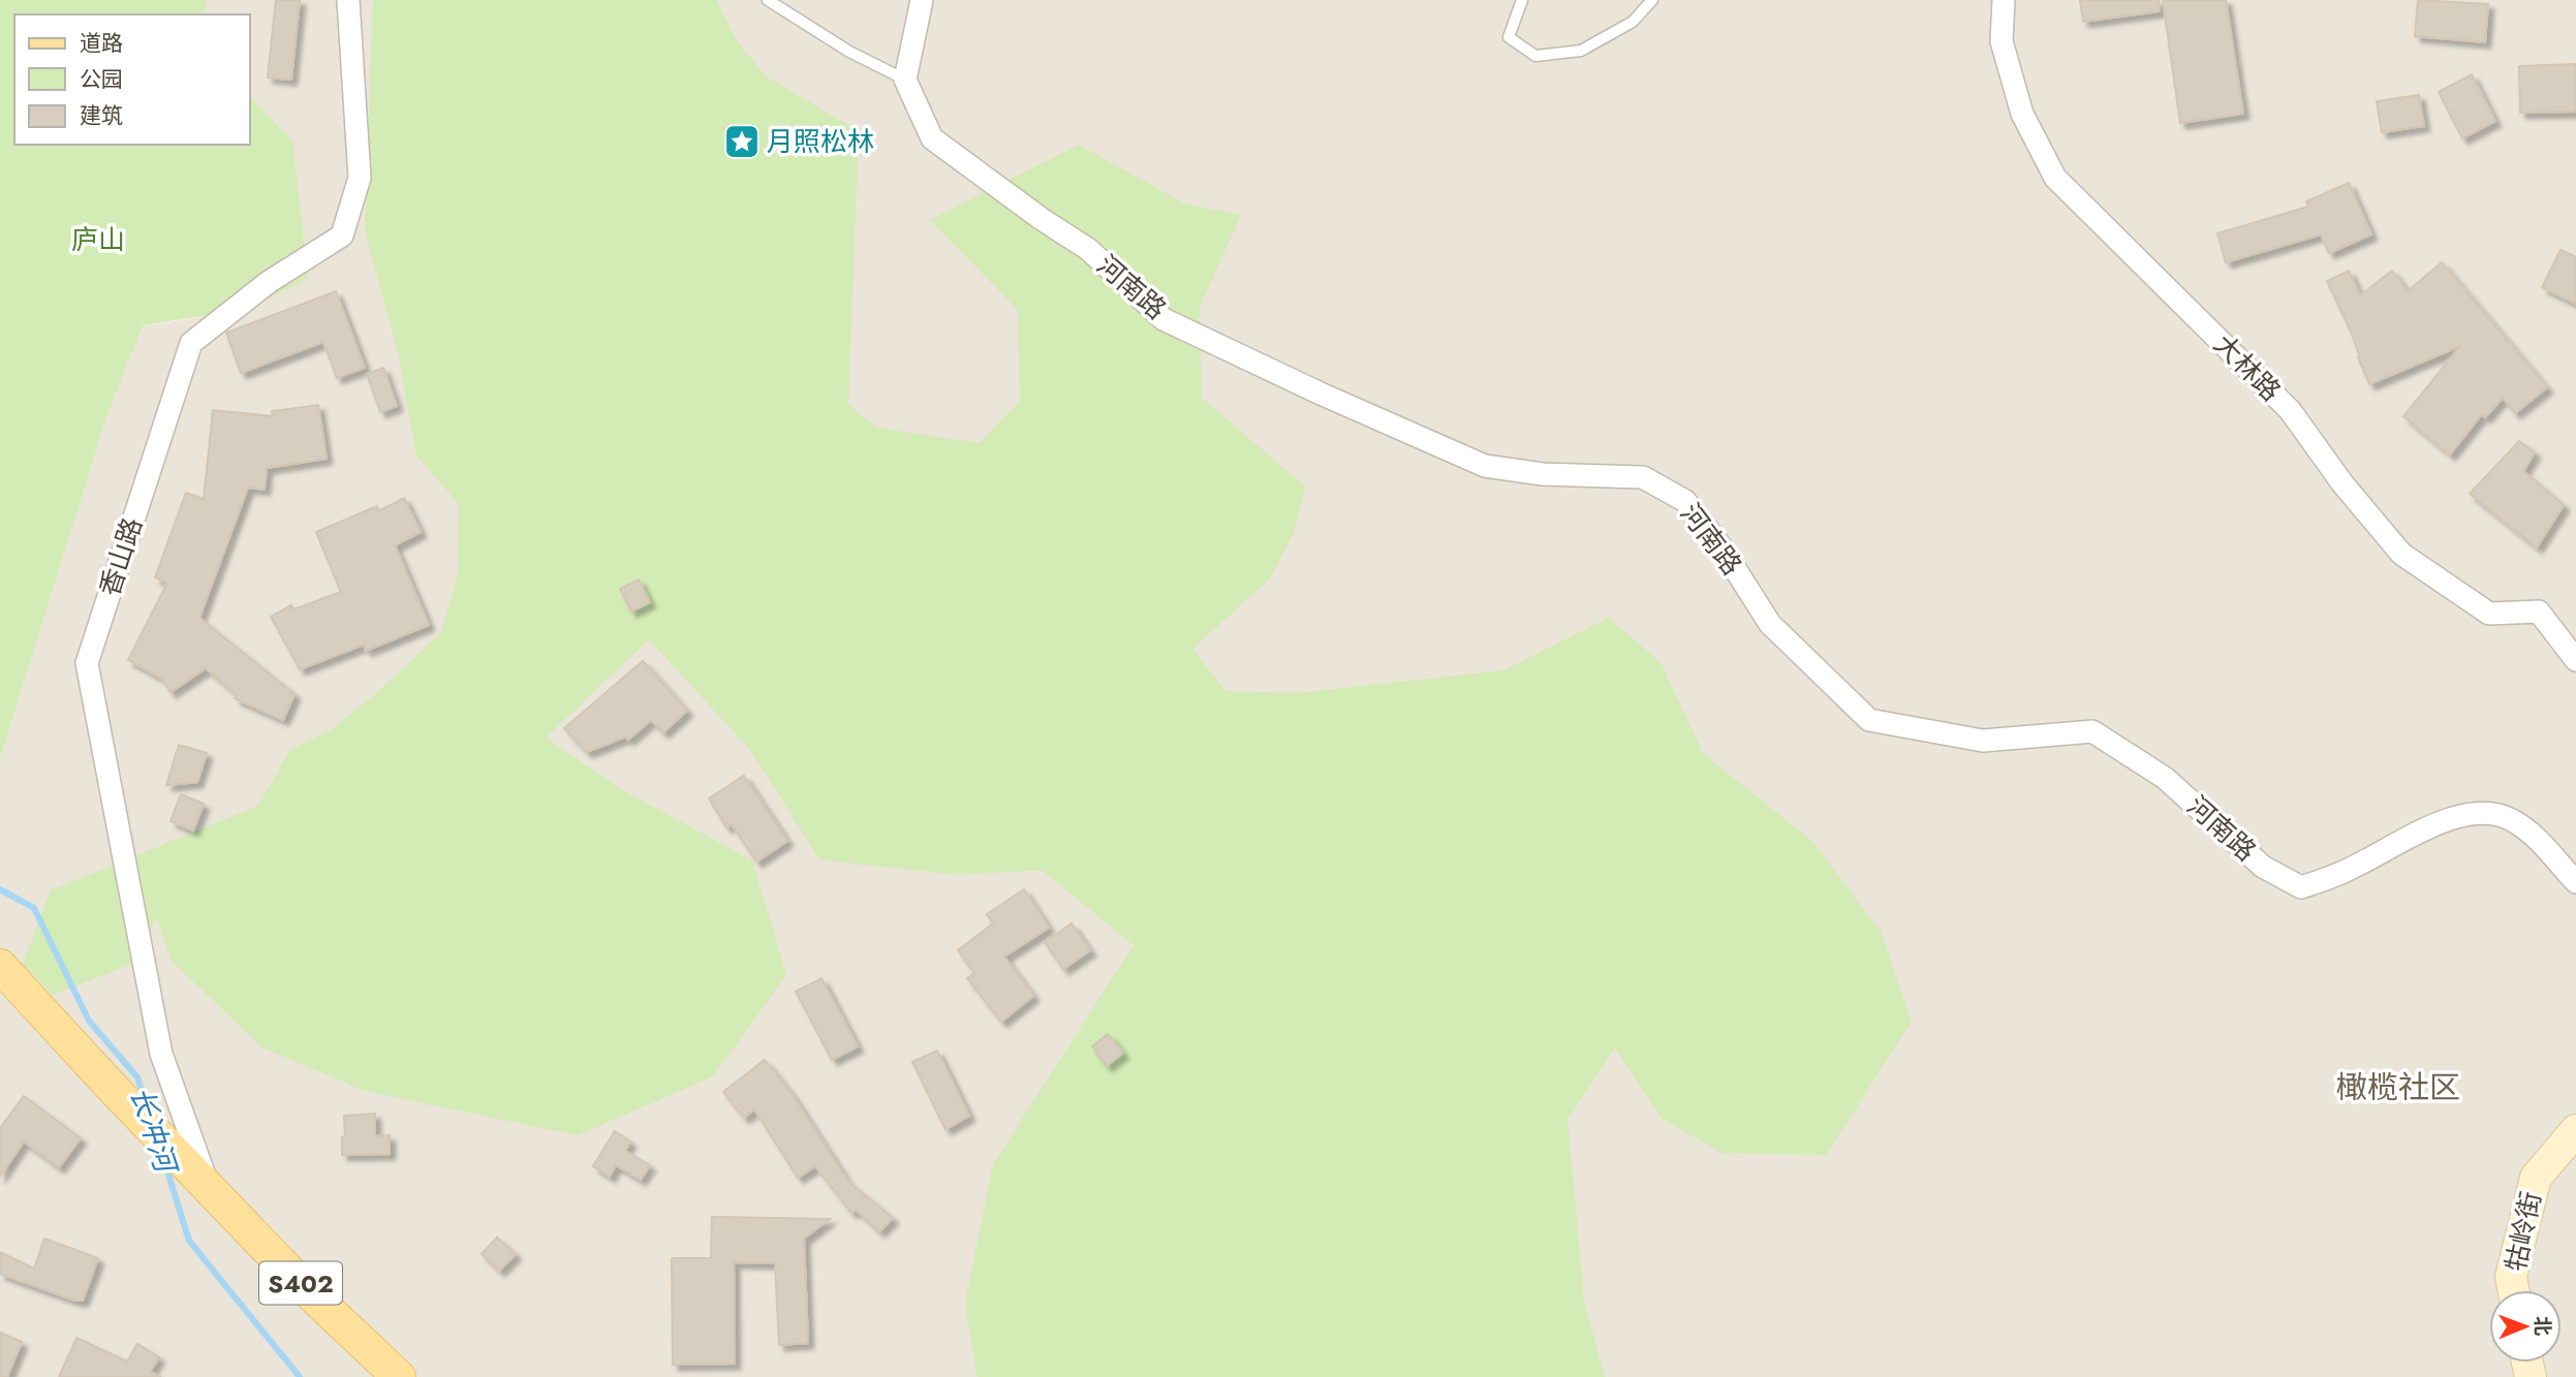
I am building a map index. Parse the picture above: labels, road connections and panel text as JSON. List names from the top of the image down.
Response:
{
  "streets": {
    "main road": ["牯岭街", "S402"],
    "street": ["河南路", "大林路", "香山路"]
  },
  "crossings": [
    ["香山路", "S402"]
  ],
  "districts": ["橄榄社区"],
  "water": ["长冲河"],
  "parks": ["庐山"],
  "places": {
    "place": ["月照松林"]
  },
  "legend": ["道路", "公园", "建筑"],
  "north": "right"
}
